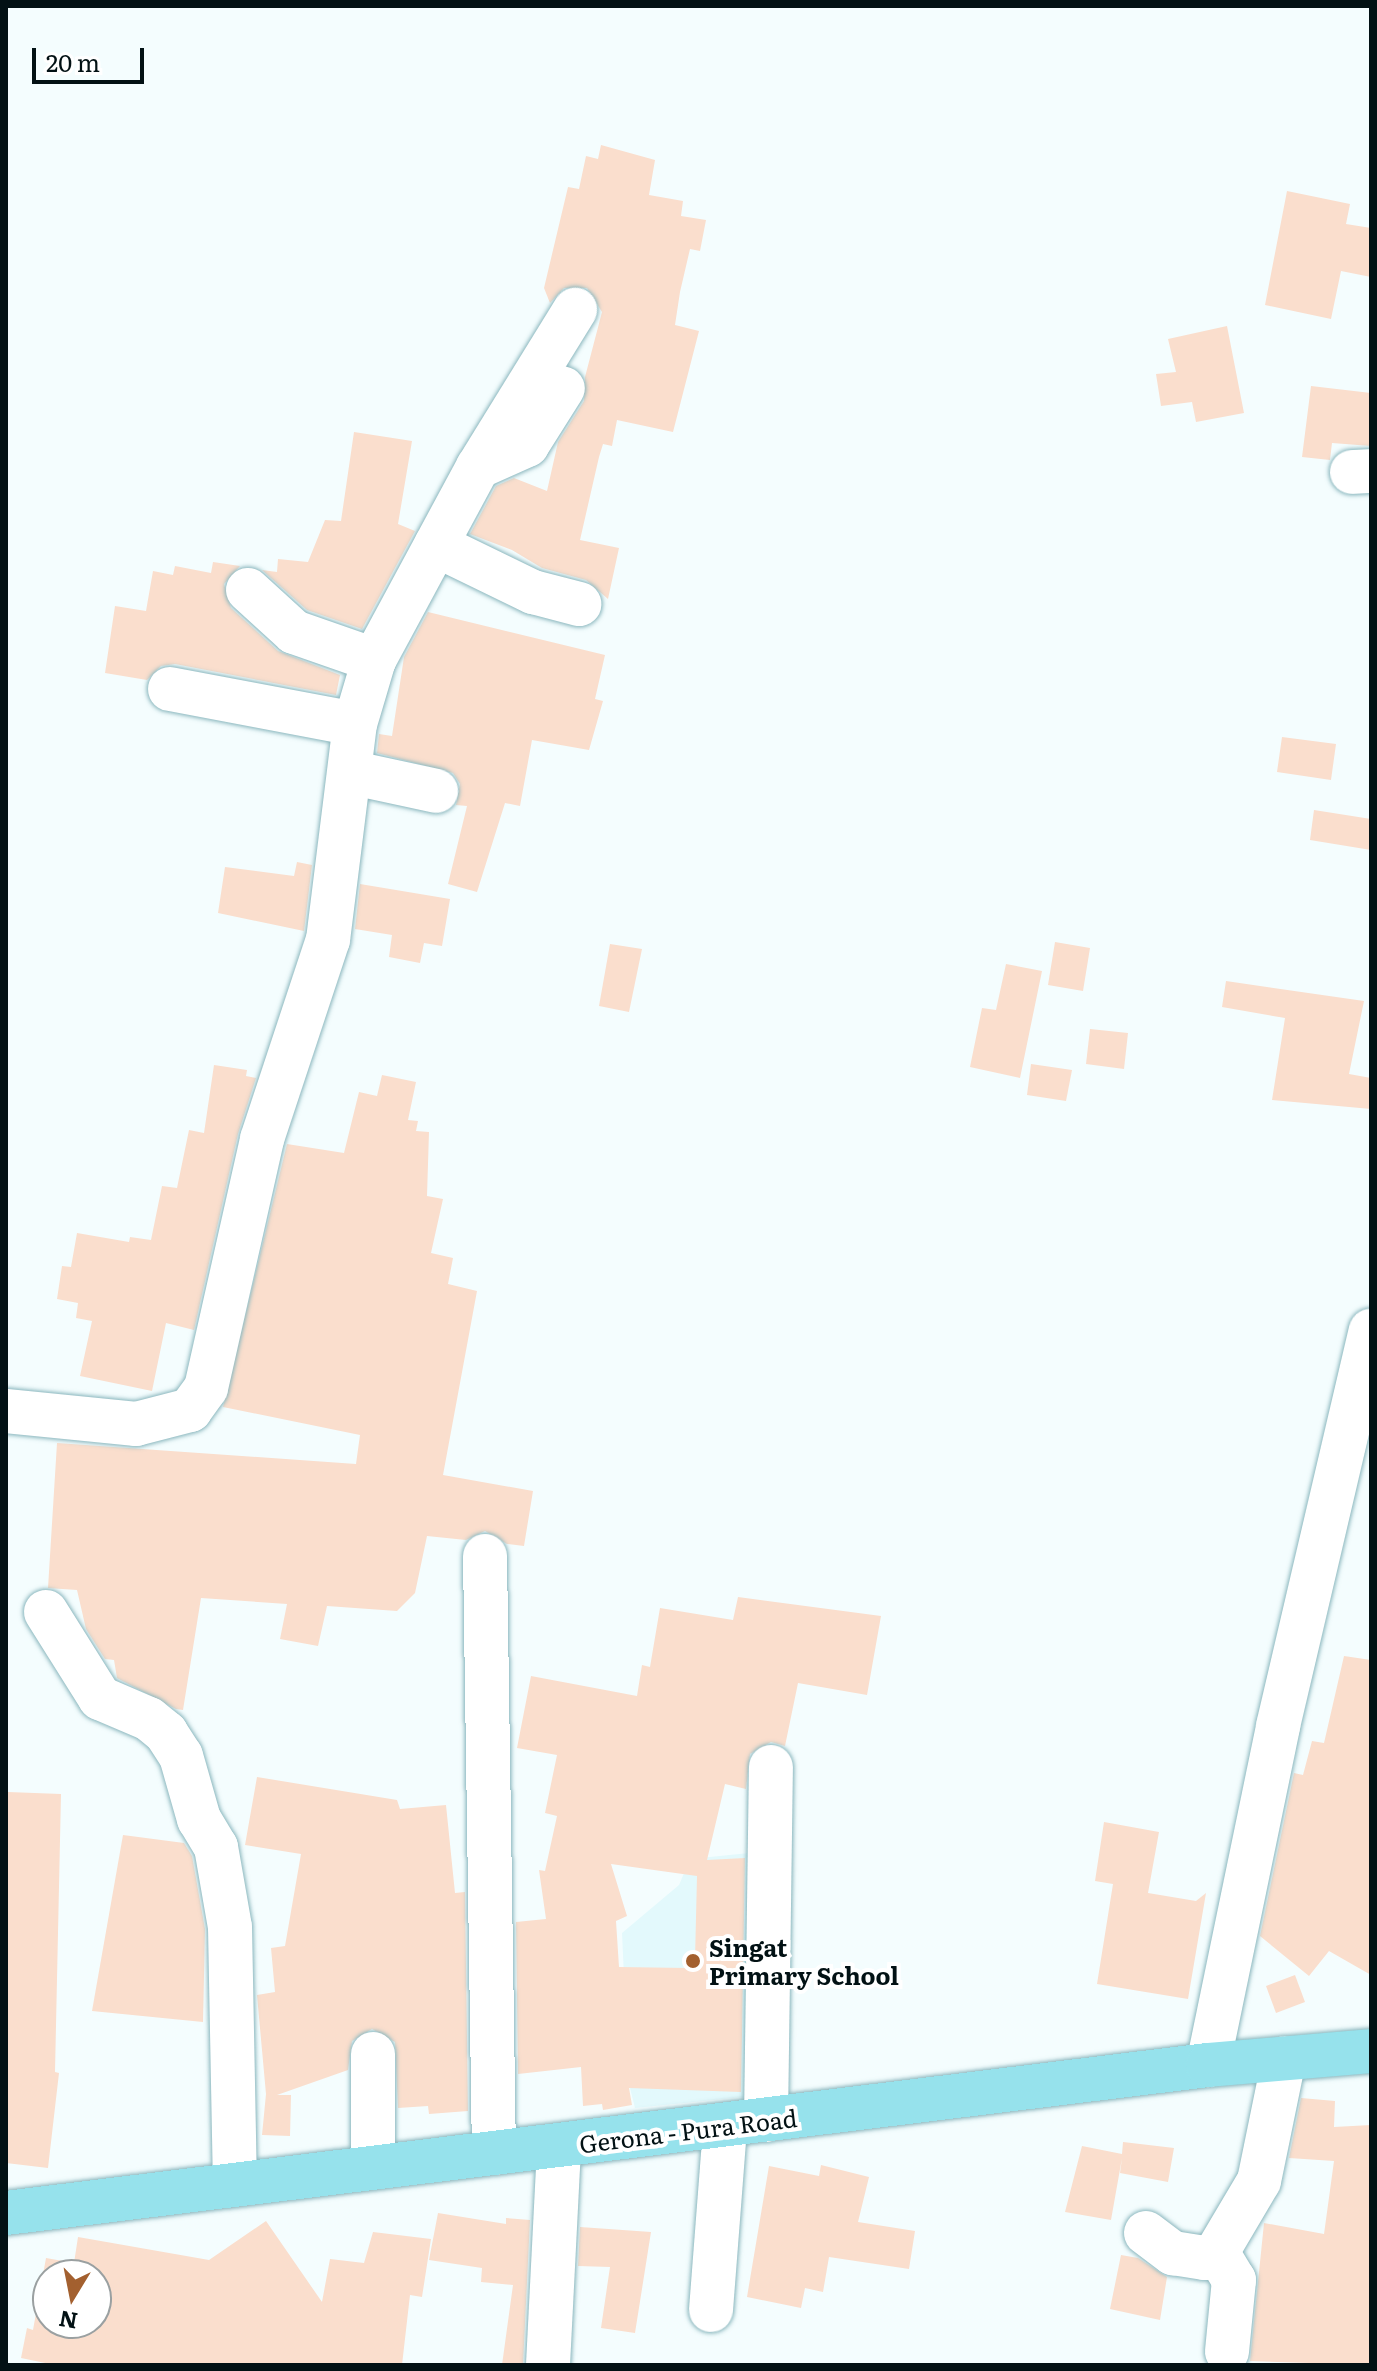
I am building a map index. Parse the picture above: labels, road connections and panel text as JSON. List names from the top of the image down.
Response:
{
  "streets": {
    "main road": ["Gerona - Pura Road"]
  },
  "places": ["Singat Primary School"],
  "scale_bar": "20 m",
  "north": "bottom"
}
